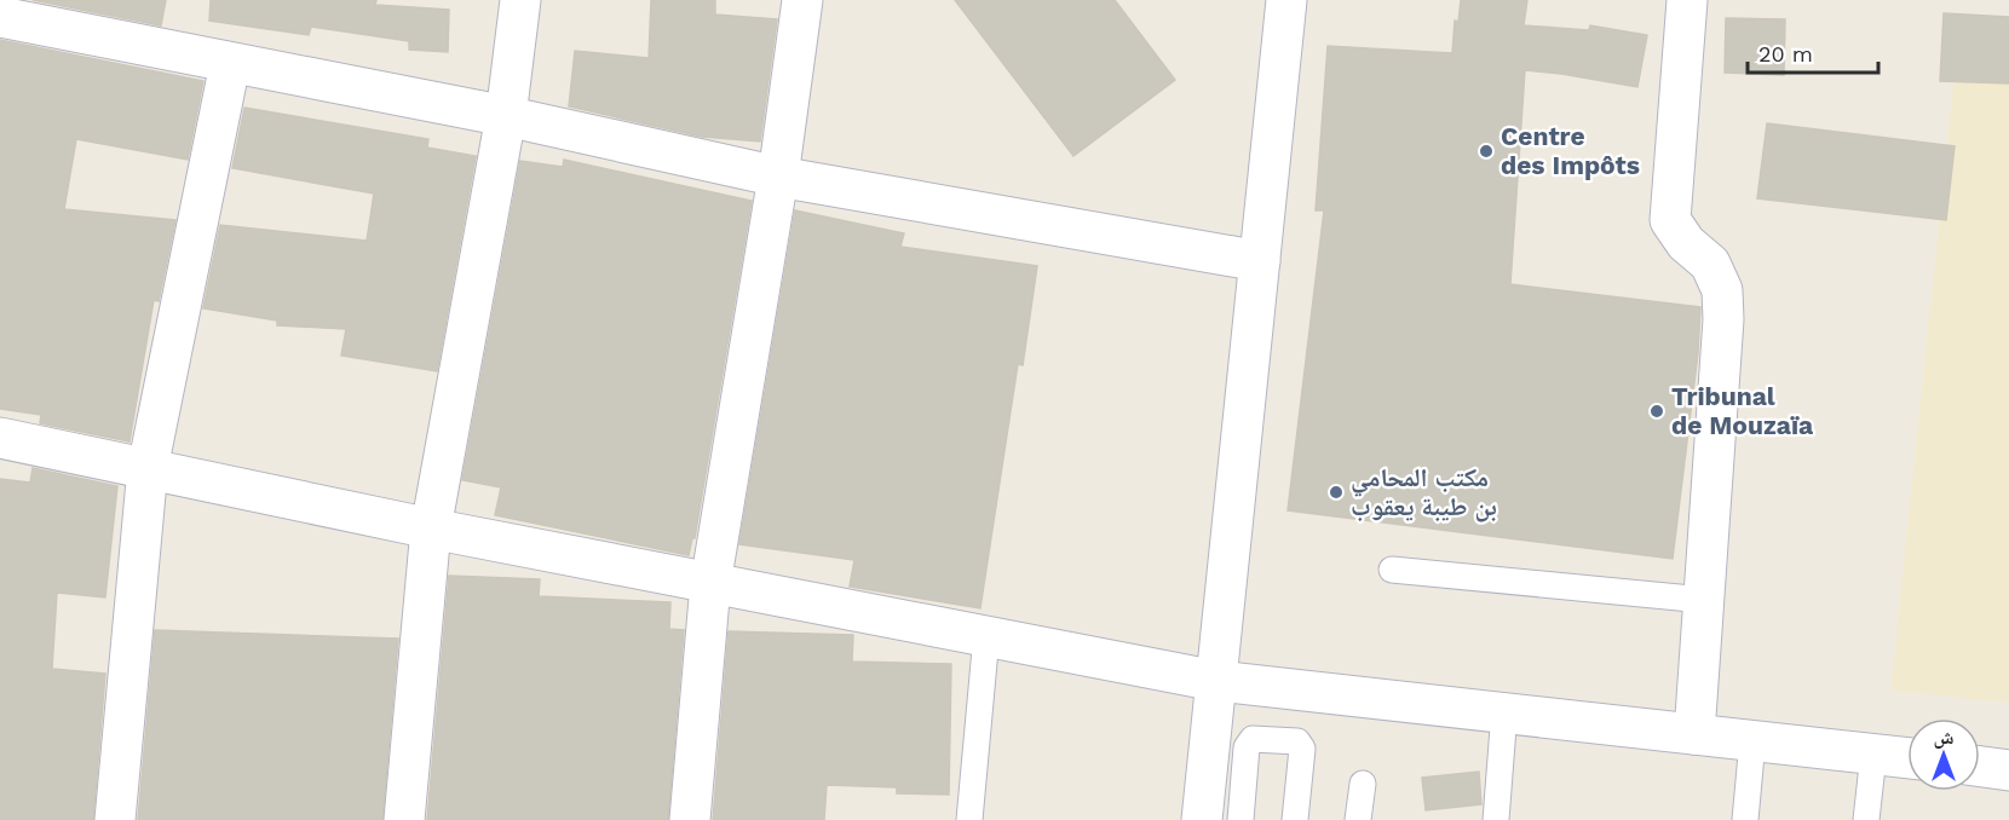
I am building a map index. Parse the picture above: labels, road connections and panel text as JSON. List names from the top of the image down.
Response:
{
  "places": ["Centre des Impôts", "Tribunal de Mouzaïa", "مكتب المحامي بن طيبة يعقوب"],
  "scale_bar": "20 m",
  "north": "top"
}
